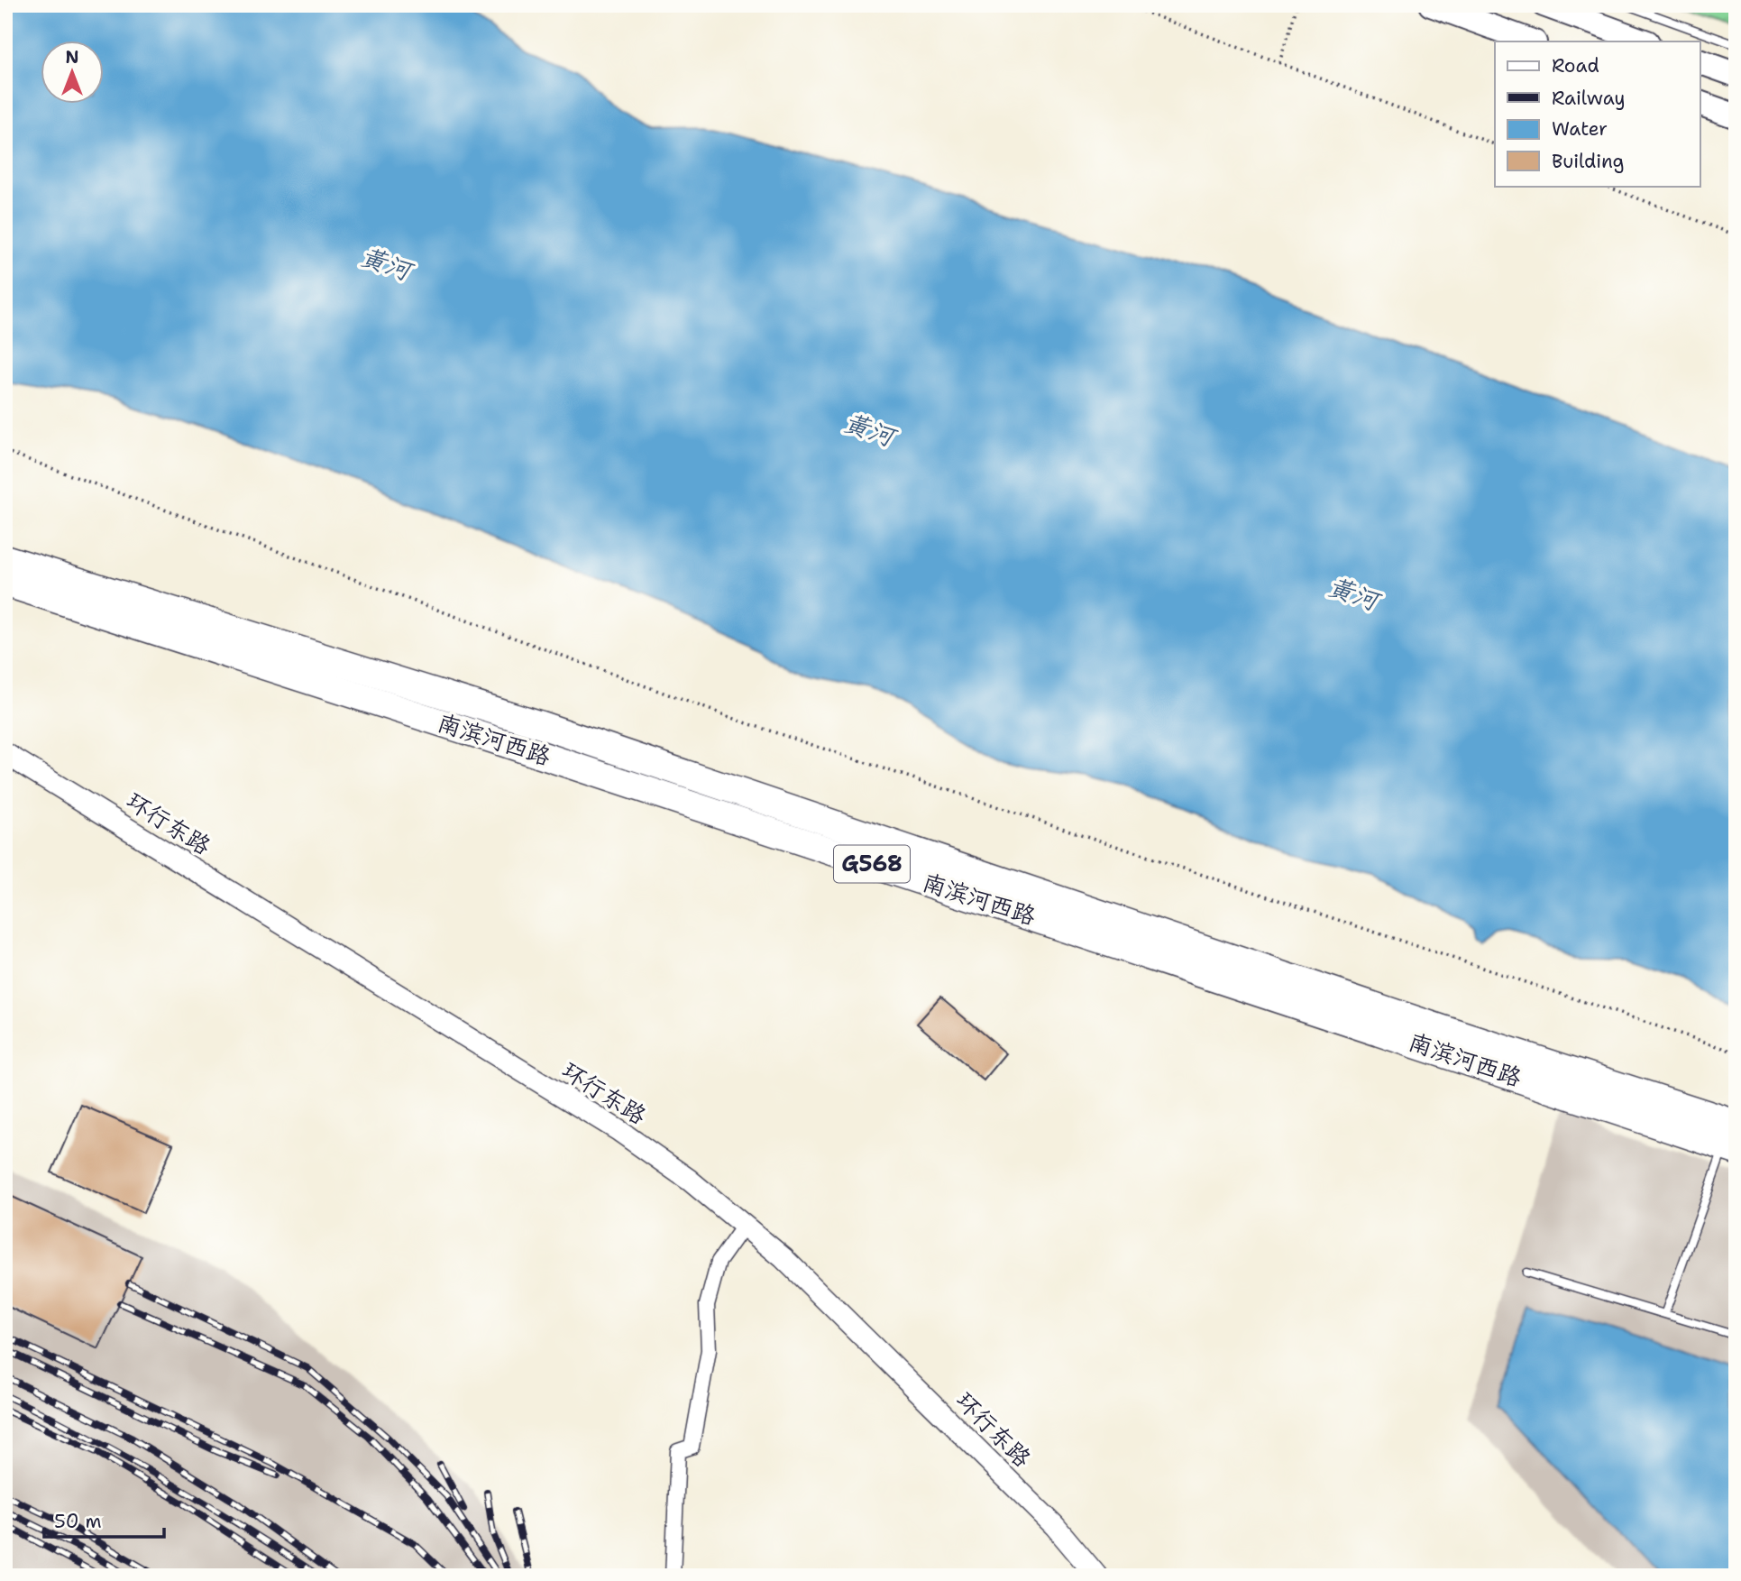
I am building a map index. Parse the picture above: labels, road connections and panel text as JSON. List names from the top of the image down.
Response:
{
  "streets": {
    "highway": ["南滨河西路", "G568"],
    "street": ["环行东路"]
  },
  "water": ["黄河"],
  "legend": [
    "Road",
    "Railway",
    "Water",
    "Building"
  ],
  "scale_bar": "50 m",
  "north": "top"
}
